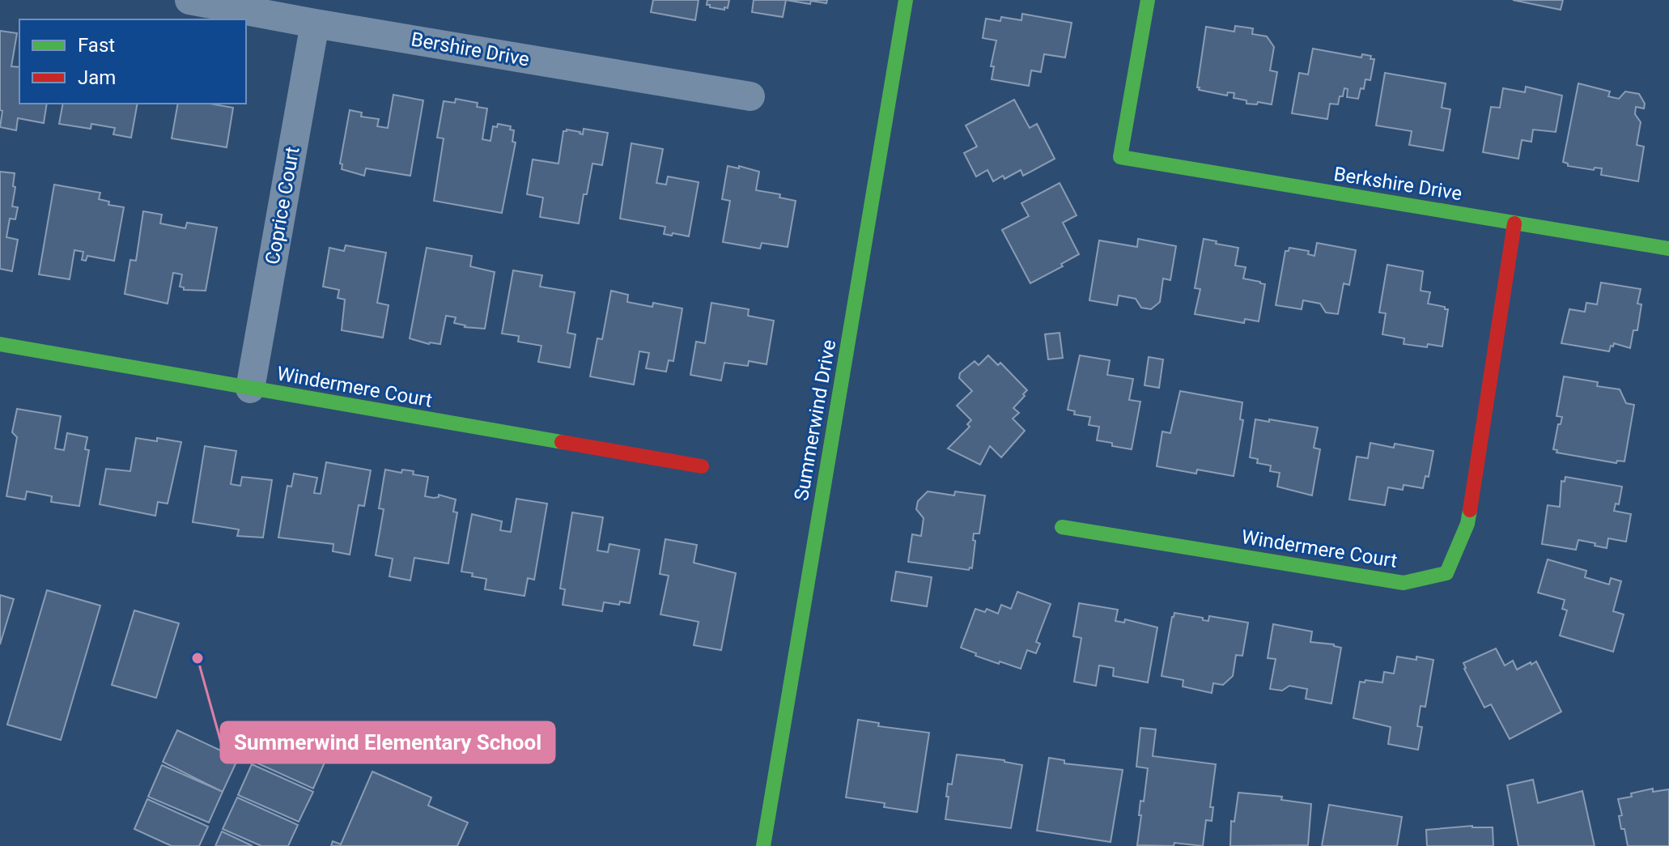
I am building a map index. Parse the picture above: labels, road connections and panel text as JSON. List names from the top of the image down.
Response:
{
  "streets": {
    "street": [
      "Bershire Drive",
      "Berkshire Drive",
      "Coprice Court",
      "Windermere Court",
      "Summerwind Drive"
    ]
  },
  "crossings": [
    ["Bershire Drive", "Coprice Court"],
    ["Berkshire Drive", "Windermere Court"],
    ["Coprice Court", "Windermere Court"]
  ],
  "places": ["Summerwind Elementary School"],
  "legend": ["Fast", "Jam"]
}
